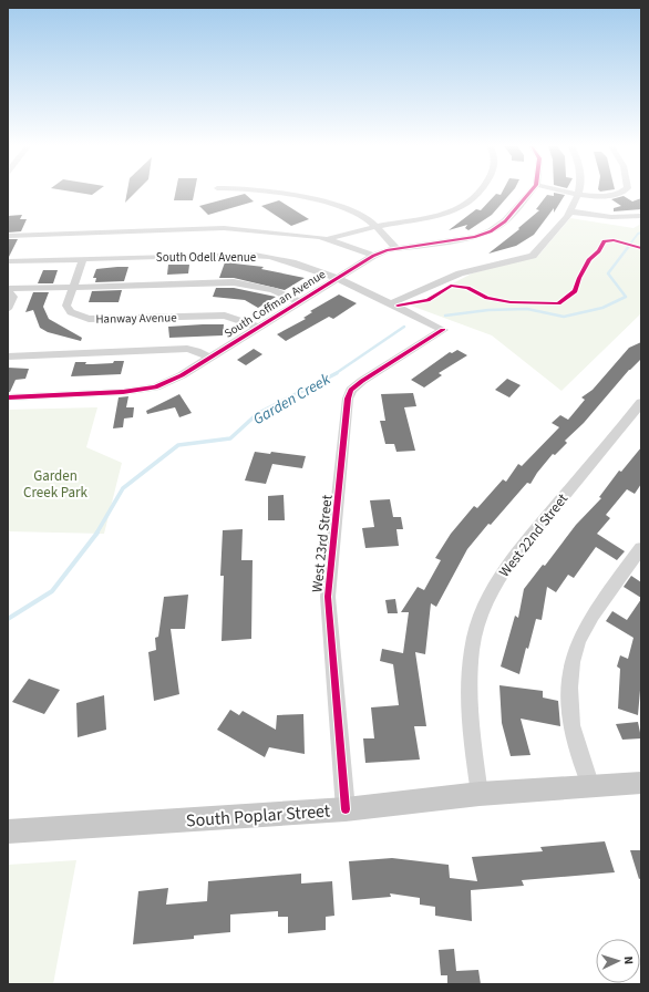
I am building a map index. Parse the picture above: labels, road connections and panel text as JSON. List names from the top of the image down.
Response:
{
  "streets": {
    "main road": ["South Poplar Street"],
    "street": [
      "South Odell Avenue",
      "South Coffman Avenue",
      "Hanway Avenue",
      "West 22nd Street",
      "West 23rd Street"
    ]
  },
  "crossings": [
    ["South Odell Avenue", "South Coffman Avenue"],
    ["South Odell Avenue", "Hanway Avenue"],
    ["South Odell Avenue", "West 23rd Street"],
    ["South Coffman Avenue", "Hanway Avenue"],
    ["West 22nd Street", "South Poplar Street"],
    ["West 23rd Street", "South Poplar Street"]
  ],
  "water": ["Garden Creek"],
  "parks": ["Garden Creek Park"],
  "north": "right"
}
